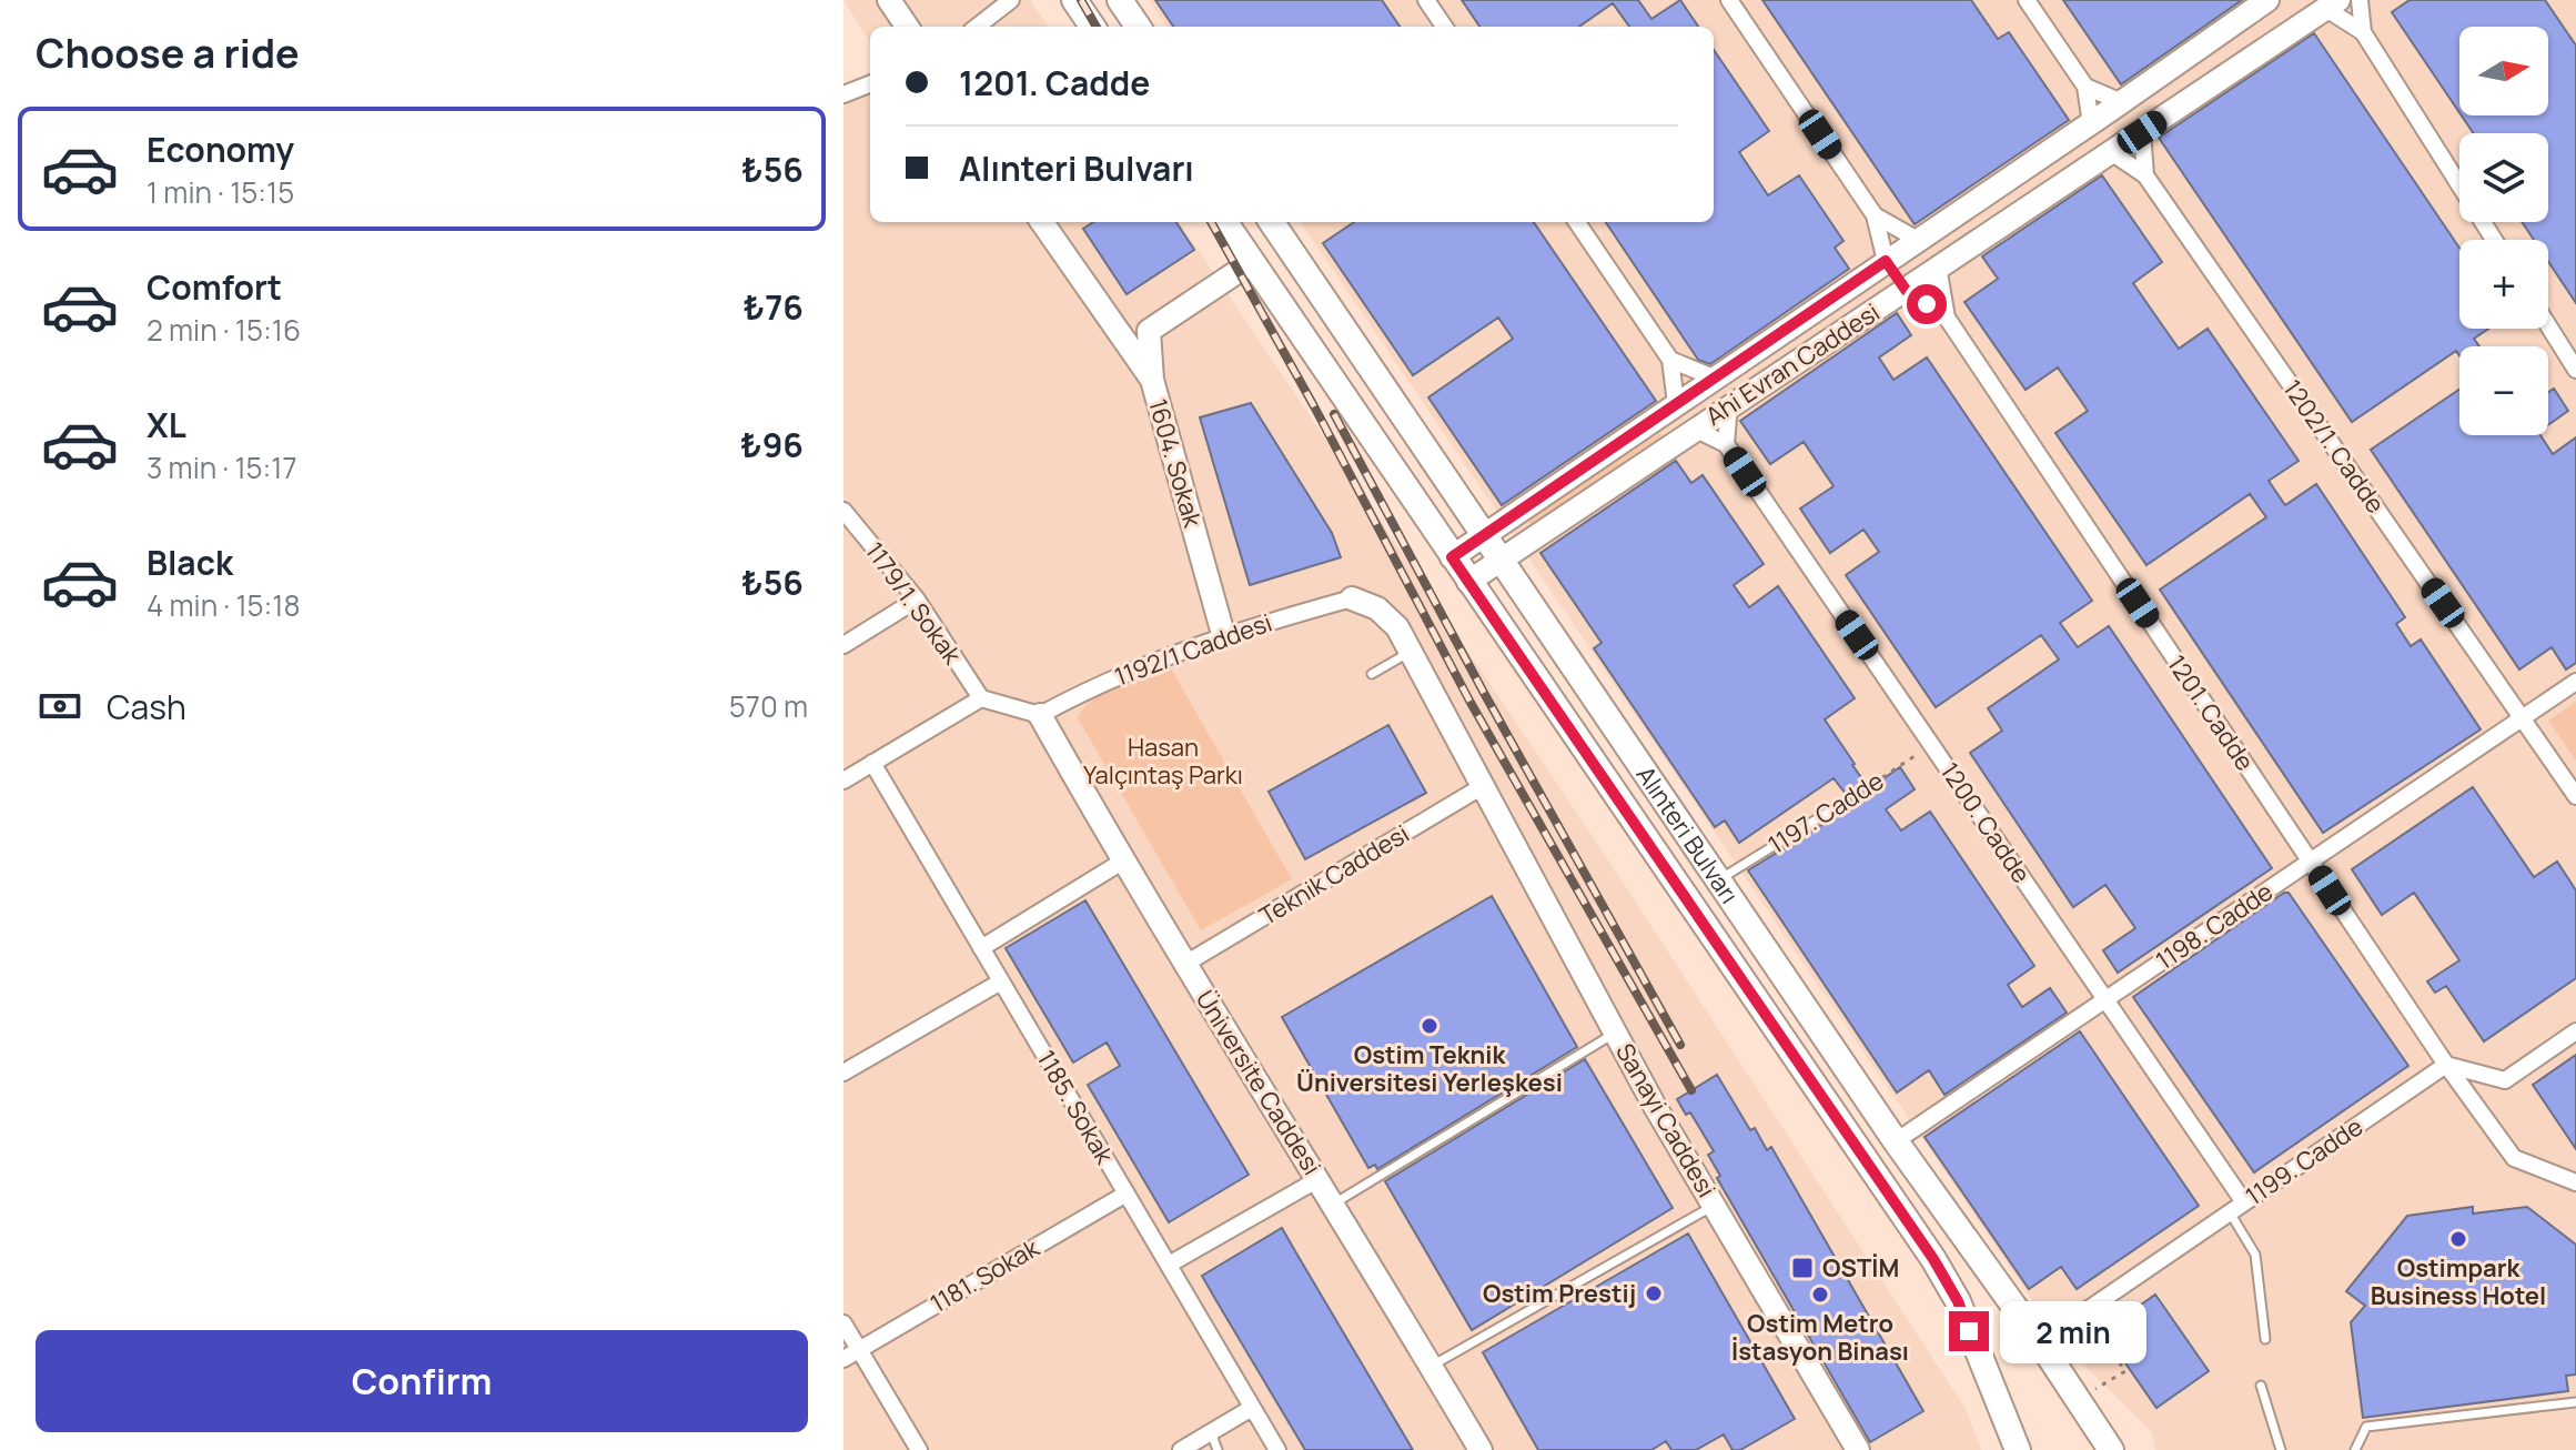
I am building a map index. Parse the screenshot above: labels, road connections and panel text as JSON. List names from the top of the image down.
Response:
{
  "streets": {
    "main road": ["Alınteri Bulvarı"],
    "street": [
      "Ahi Evran Caddesi",
      "1202/1. Cadde",
      "1604. Sokak",
      "1179/1. Sokak",
      "1192/1 Caddesi",
      "1201. Cadde",
      "1200. Cadde",
      "Teknik Caddesi",
      "1198. Cadde",
      "Üniversite Caddesi",
      "1185. Sokak",
      "Sanayi Caddesi",
      "1199. Cadde",
      "1181. Sokak"
    ],
    "lane": ["1197. Cadde"]
  },
  "crossings": [
    ["Ahi Evran Caddesi", "1202/1. Cadde"],
    ["Ahi Evran Caddesi", "1201. Cadde"],
    ["Ahi Evran Caddesi", "1200. Cadde"],
    ["Ahi Evran Caddesi", "Alınteri Bulvarı"],
    ["1202/1. Cadde", "1198. Cadde"],
    ["1604. Sokak", "1192/1 Caddesi"],
    ["1192/1 Caddesi", "Üniversite Caddesi"],
    ["1192/1 Caddesi", "Sanayi Caddesi"],
    ["1201. Cadde", "1198. Cadde"],
    ["1201. Cadde", "1199. Cadde"],
    ["1197. Cadde", "1200. Cadde"],
    ["1197. Cadde", "Alınteri Bulvarı"],
    ["1200. Cadde", "1198. Cadde"],
    ["1200. Cadde", "1199. Cadde"],
    ["Alınteri Bulvarı", "1198. Cadde"],
    ["Alınteri Bulvarı", "1199. Cadde"],
    ["Teknik Caddesi", "Üniversite Caddesi"],
    ["Teknik Caddesi", "Sanayi Caddesi"],
    ["1185. Sokak", "1181. Sokak"]
  ],
  "parks": ["Hasan Yalçıntaş Parkı"],
  "places": {
    "other": [
      "Ostim Teknik Üniversitesi Yerleşkesi",
      "Ostimpark Business Hotel",
      "Ostim Prestij",
      "Ostim Metro İstasyon Binası"
    ],
    "transit": ["OSTİM"]
  },
  "north": "right",
  "page": {
    "heading": "Choose a ride",
    "map_buttons": ["+", "−"],
    "banner": ["1201. Cadde", "Alınteri Bulvarı"],
    "list": [
      {
        "name": "Economy",
        "note": "1 min · 15:15",
        "value": "₺56"
      },
      {
        "name": "Comfort",
        "note": "2 min · 15:16",
        "value": "₺76"
      },
      {
        "name": "XL",
        "note": "3 min · 15:17",
        "value": "₺96"
      },
      {
        "name": "Black",
        "note": "4 min · 15:18",
        "value": "₺56"
      }
    ],
    "pay": ["Cash", "570 m"],
    "bubble": "2 min",
    "buttons": "Confirm"
  }
}
